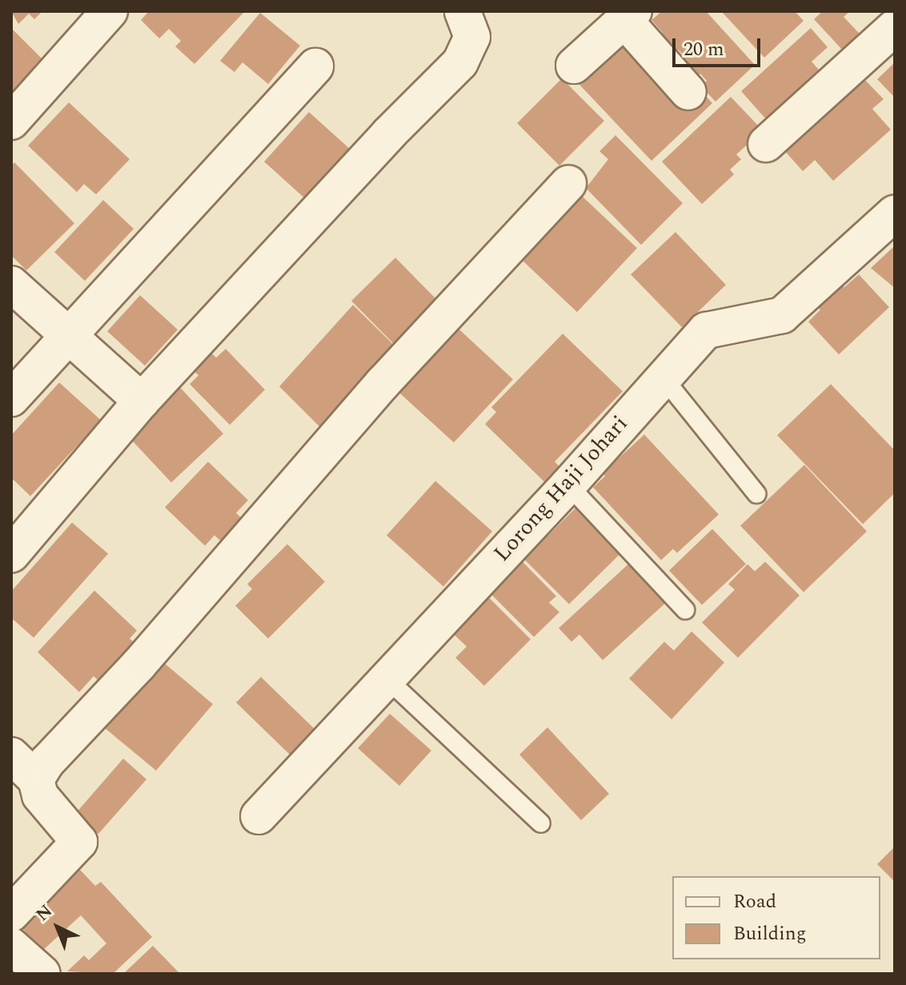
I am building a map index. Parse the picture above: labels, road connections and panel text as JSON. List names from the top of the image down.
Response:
{
  "streets": {
    "street": ["Lorong Haji Johari"]
  },
  "legend": ["Road", "Building"],
  "scale_bar": "20 m",
  "north": "top left"
}
